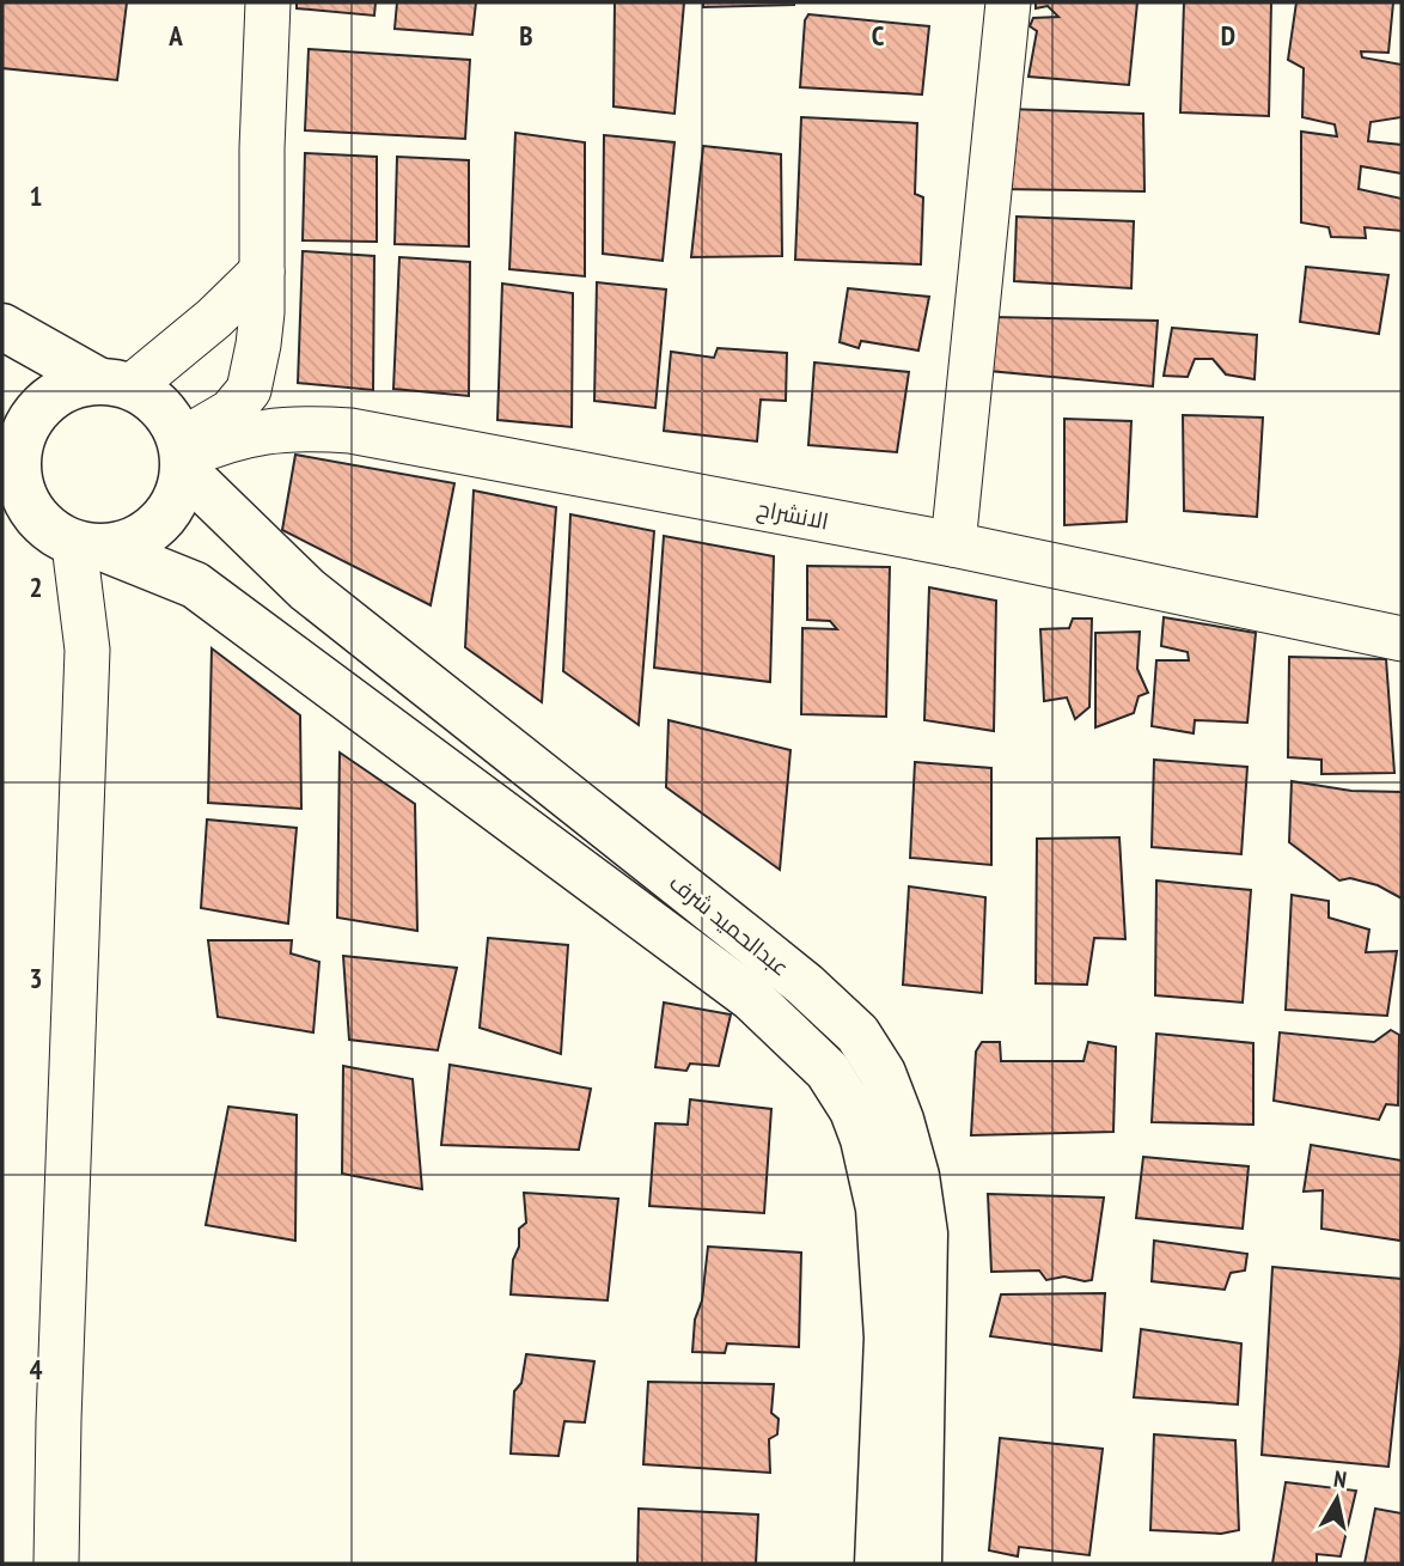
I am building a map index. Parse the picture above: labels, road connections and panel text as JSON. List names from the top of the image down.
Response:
{
  "streets": {
    "main road": ["عبدالحميد شرف"],
    "street": ["الانشراح"]
  },
  "crossings": [
    ["الانشراح", "عبدالحميد شرف"]
  ],
  "north": "top",
  "grid": {
    "columns": [
      "A",
      "B",
      "C",
      "D"
    ],
    "rows": [
      "1",
      "2",
      "3",
      "4"
    ]
  }
}
